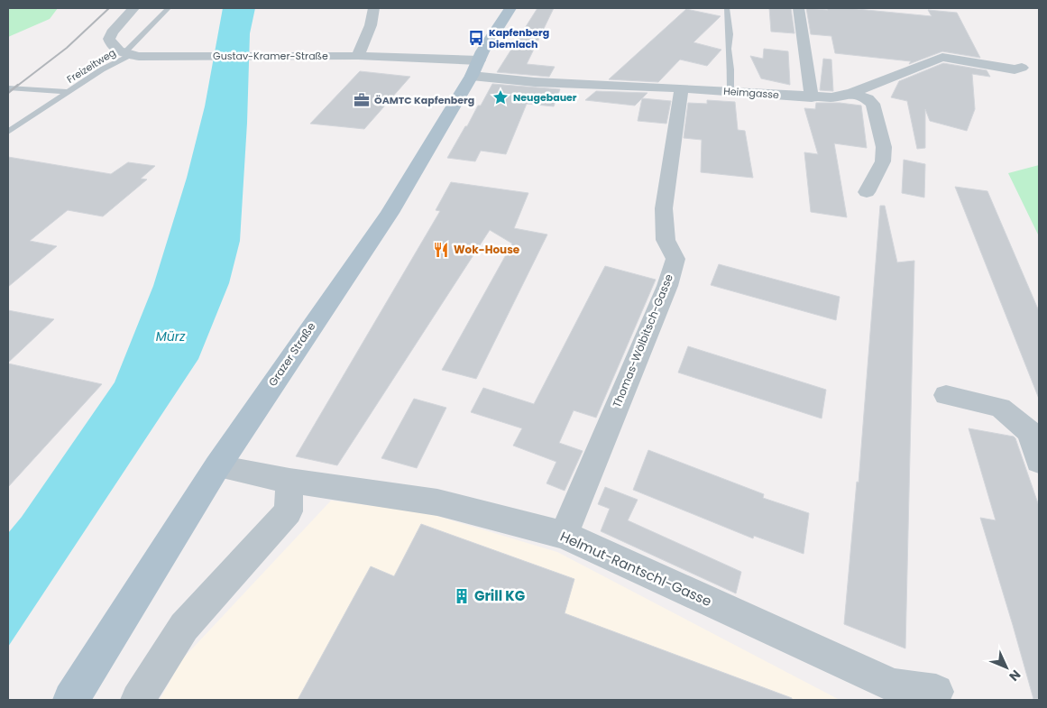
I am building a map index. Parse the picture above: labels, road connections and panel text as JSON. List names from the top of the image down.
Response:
{
  "streets": {
    "main road": ["Grazer Straße"],
    "street": [
      "Gustav-Kramer-Straße",
      "Heimgasse",
      "Thomas-Wölbitsch-Gasse",
      "Helmut-Rantschl-Gasse"
    ],
    "lane": ["Freizeitweg"]
  },
  "crossings": [
    ["Gustav-Kramer-Straße", "Freizeitweg"],
    ["Gustav-Kramer-Straße", "Heimgasse"],
    ["Gustav-Kramer-Straße", "Grazer Straße"],
    ["Heimgasse", "Thomas-Wölbitsch-Gasse"],
    ["Heimgasse", "Grazer Straße"],
    ["Thomas-Wölbitsch-Gasse", "Helmut-Rantschl-Gasse"],
    ["Grazer Straße", "Helmut-Rantschl-Gasse"]
  ],
  "water": ["Mürz"],
  "places": {
    "bus stop": ["Kapfenberg Diemlach"],
    "place": ["Neugebauer"],
    "office": ["ÖAMTC Kapfenberg"],
    "restaurant": ["Wok-House"],
    "building": ["Grill KG"]
  },
  "north": "bottom right"
}
